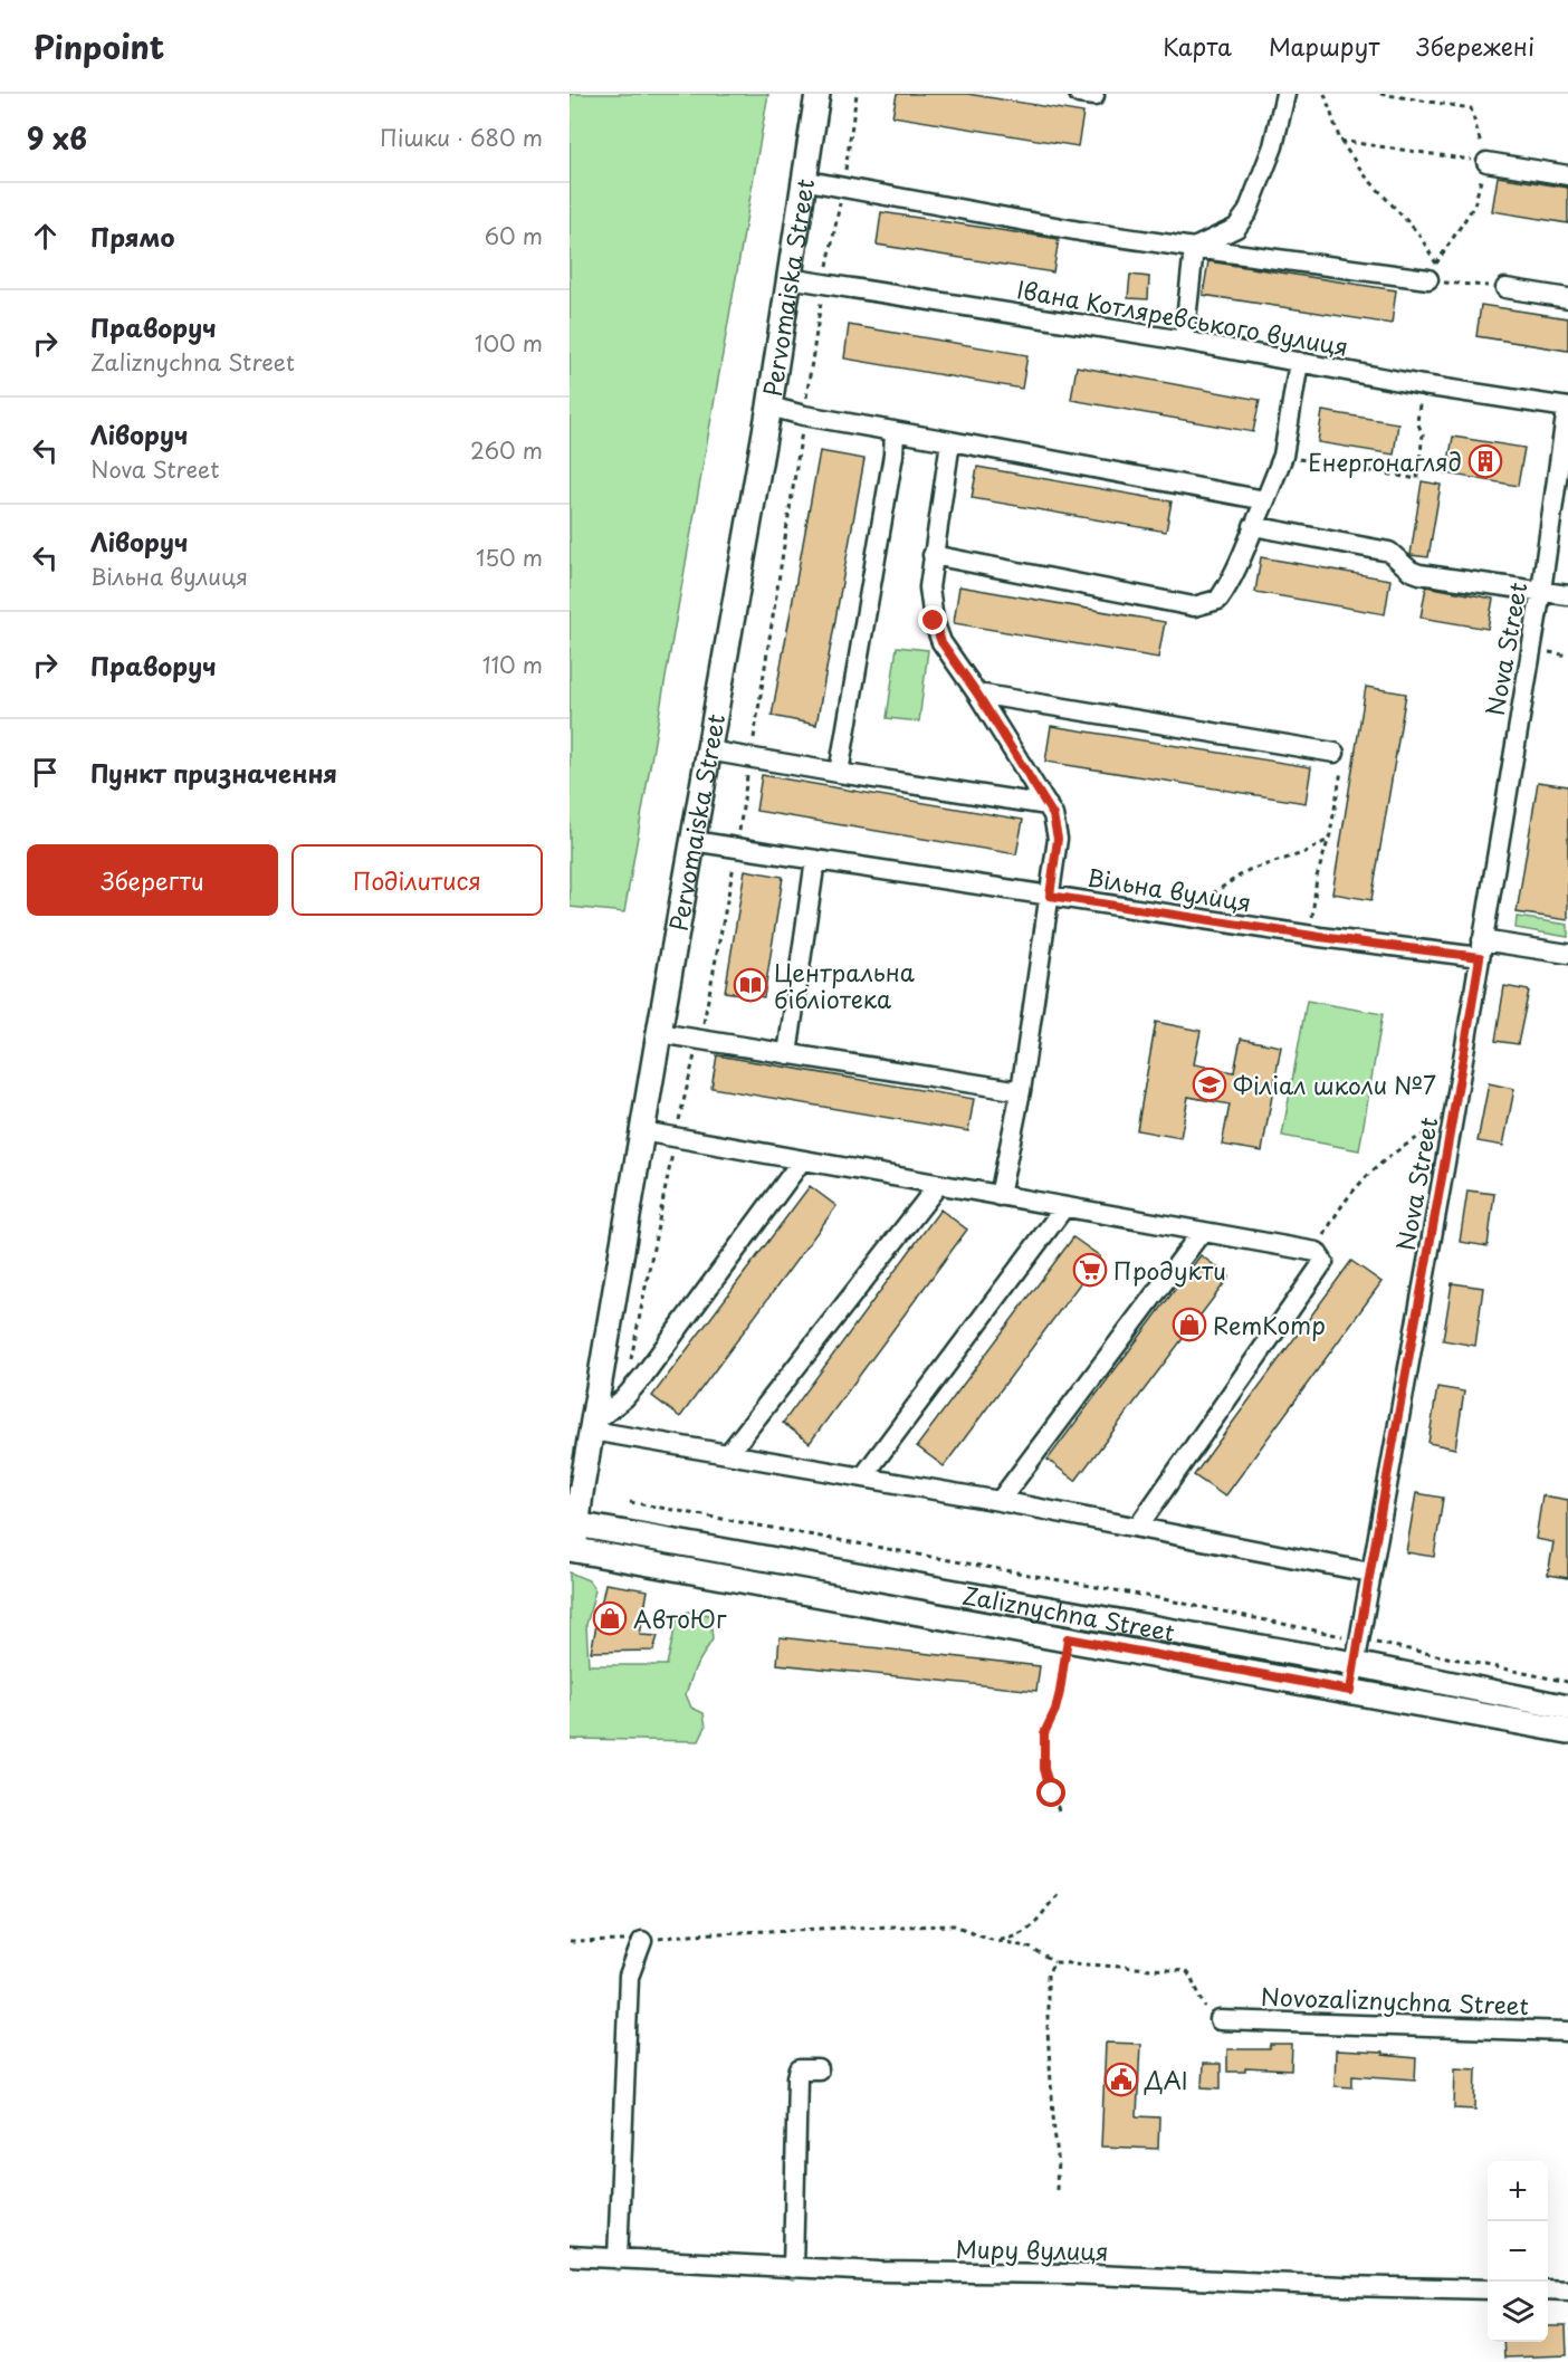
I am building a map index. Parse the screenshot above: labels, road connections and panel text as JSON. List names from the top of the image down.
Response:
{
  "streets": {
    "main road": ["Pervomaiska Street", "Zaliznychna Street"],
    "street": [
      "Івана Котляревського вулиця",
      "Nova Street",
      "Вільна вулиця",
      "Novozaliznychna Street",
      "Миру вулиця"
    ]
  },
  "crossings": [
    ["Pervomaiska Street", "Івана Котляревського вулиця"],
    ["Pervomaiska Street", "Вільна вулиця"],
    ["Pervomaiska Street", "Zaliznychna Street"],
    ["Івана Котляревського вулиця", "Nova Street"],
    ["Nova Street", "Вільна вулиця"],
    ["Nova Street", "Zaliznychna Street"]
  ],
  "places": {
    "building": ["Енергонагляд"],
    "library": ["Центральна бібліотека"],
    "school or university": ["Філіал школи №7"],
    "supermarket": ["Продукти"],
    "shop": ["RemKomp", "АвтоЮг"],
    "public building": ["ДАІ"]
  },
  "page": {
    "header": "Pinpoint",
    "nav": ["Карта", "Маршрут", "Збережені"],
    "heading": ["9 хв", "Пішки · 680 m"],
    "list": [
      ["Прямо", "60 m"],
      ["Праворуч", "Zaliznychna Street", "100 m"],
      ["Ліворуч", "Nova Street", "260 m"],
      ["Ліворуч", "Вільна вулиця", "150 m"],
      ["Праворуч", "110 m"],
      "Пункт призначення"
    ],
    "buttons": ["Зберегти", "Поділитися"],
    "map_buttons": ["+", "−"]
  }
}
